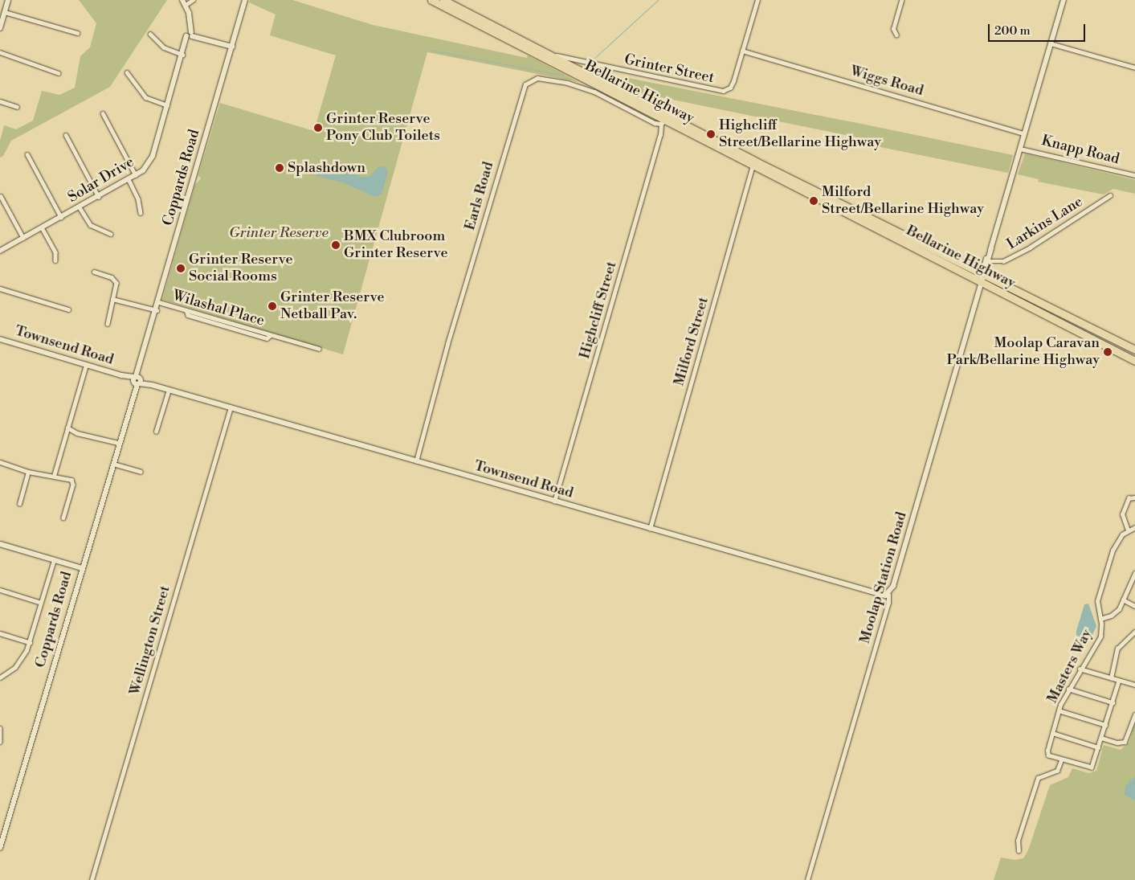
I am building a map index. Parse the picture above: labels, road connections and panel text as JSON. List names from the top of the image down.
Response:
{
  "streets": {
    "highway": ["Bellarine Highway"],
    "street": [
      "Grinter Street",
      "Wiggs Road",
      "Knapp Road",
      "Coppards Road",
      "Solar Drive",
      "Earls Road",
      "Larkins Lane",
      "Wilashal Place",
      "Highcliff Street",
      "Milford Street",
      "Townsend Road",
      "Moolap Station Road",
      "Wellington Street",
      "Masters Way"
    ]
  },
  "crossings": [
    ["Grinter Street", "Wiggs Road"],
    ["Grinter Street", "Bellarine Highway"],
    ["Wiggs Road", "Moolap Station Road"],
    ["Bellarine Highway", "Earls Road"],
    ["Bellarine Highway", "Highcliff Street"],
    ["Bellarine Highway", "Milford Street"],
    ["Bellarine Highway", "Moolap Station Road"],
    ["Knapp Road", "Moolap Station Road"],
    ["Coppards Road", "Wilashal Place"],
    ["Coppards Road", "Townsend Road"],
    ["Earls Road", "Highcliff Street"],
    ["Earls Road", "Townsend Road"],
    ["Larkins Lane", "Moolap Station Road"],
    ["Highcliff Street", "Townsend Road"],
    ["Milford Street", "Townsend Road"],
    ["Townsend Road", "Moolap Station Road"],
    ["Townsend Road", "Wellington Street"]
  ],
  "parks": ["Grinter Reserve"],
  "places": [
    "Grinter Reserve Pony Club Toilets",
    "Highcliff Street/Bellarine Highway",
    "Splashdown",
    "Milford Street/Bellarine Highway",
    "BMX Clubroom Grinter Reserve",
    "Grinter Reserve Social Rooms",
    "Grinter Reserve Netball Pav.",
    "Moolap Caravan Park/Bellarine Highway"
  ],
  "scale_bar": "200 m"
}
